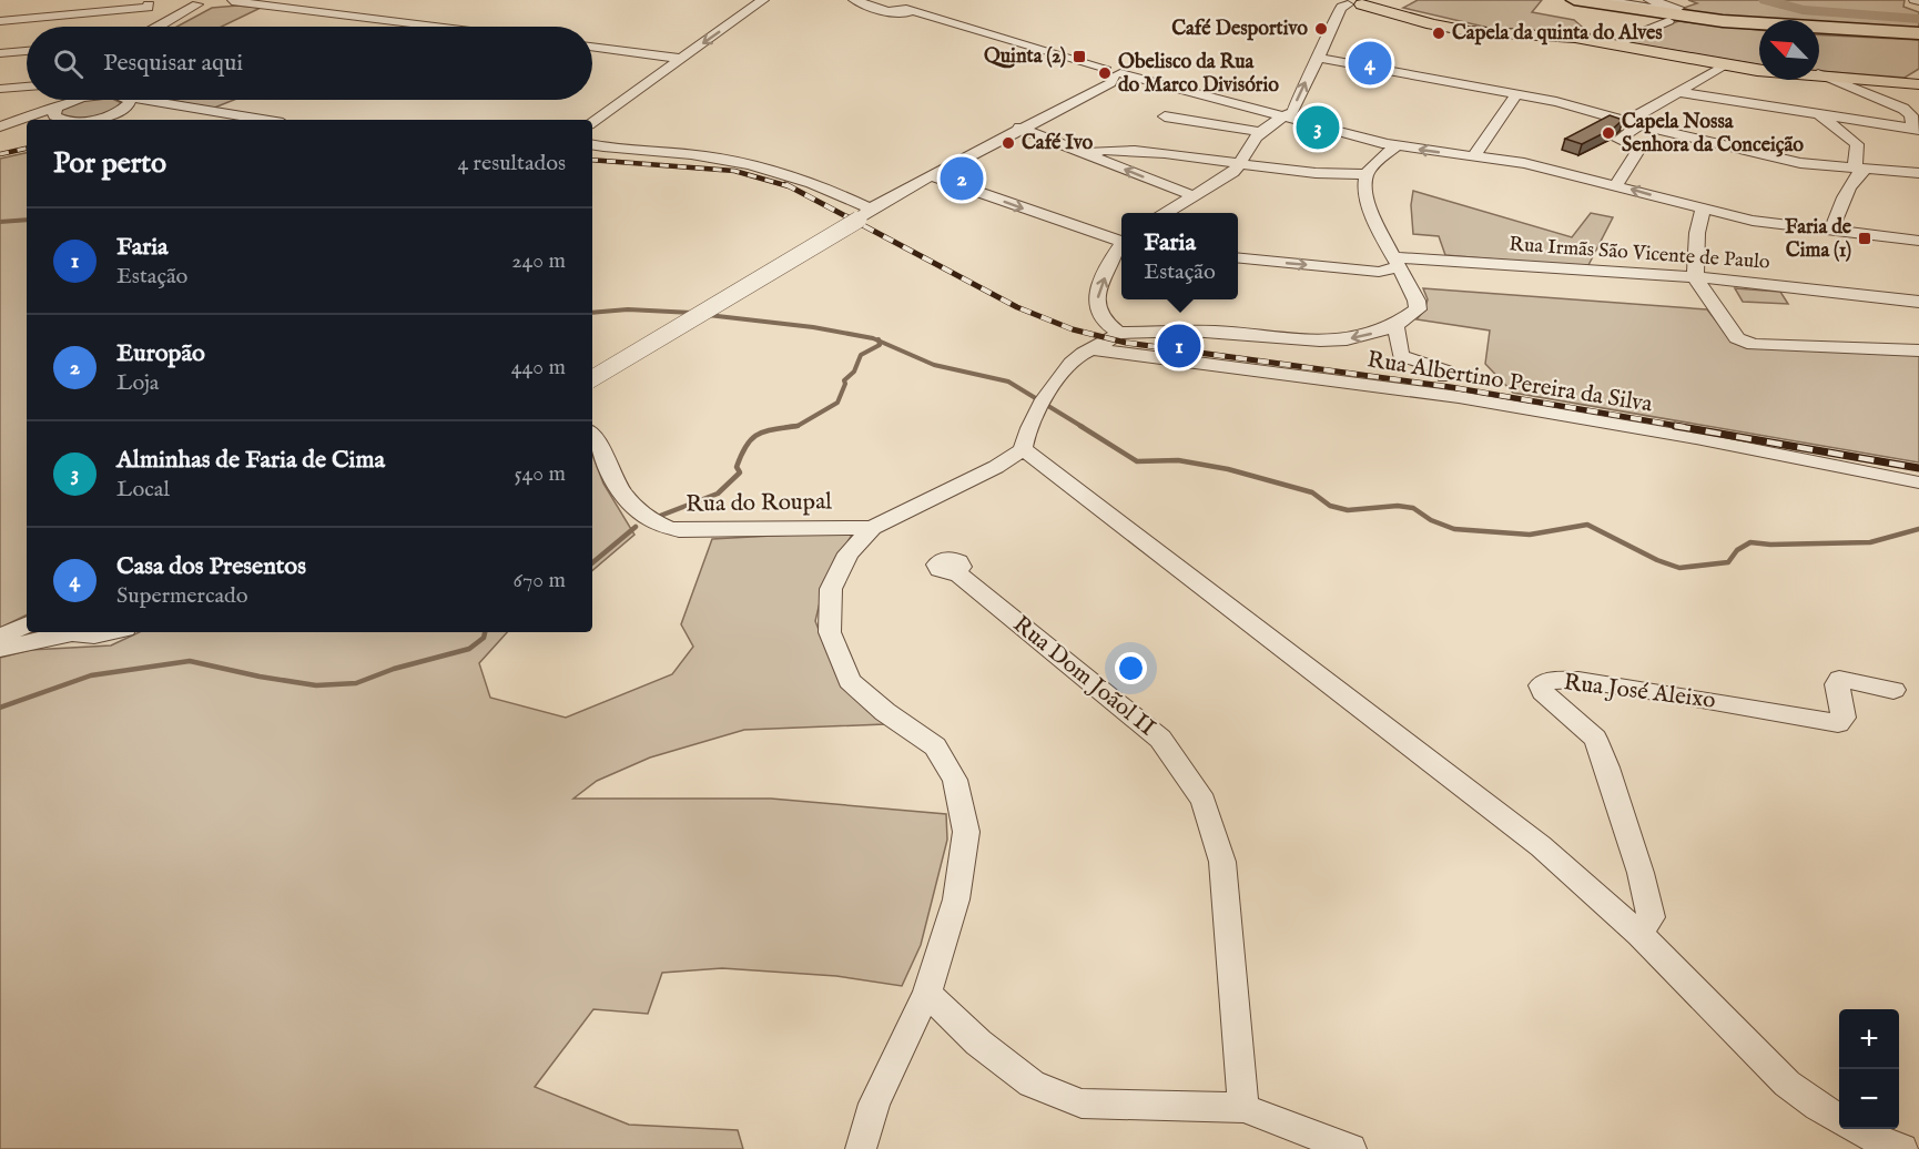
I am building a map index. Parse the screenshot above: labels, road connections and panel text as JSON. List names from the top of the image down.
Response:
{
  "streets": {
    "street": [
      "Rua Irmãs São Vicente de Paulo",
      "Rua Albertino Pereira da Silva",
      "Rua do Roupal",
      "Rua Dom Joãol II",
      "Rua José Aleixo"
    ]
  },
  "places": {
    "other": [
      "Café Desportivo",
      "Capela da quinta do Alves",
      "Obelisco da Rua do Marco Divisório",
      "Capela Nossa Senhora da Conceição",
      "Café Ivo"
    ],
    "transit": ["Quinta (2)", "Faria de Cima (1)"]
  },
  "north": "top left",
  "page": {
    "search": "Pesquisar aqui",
    "pins": [
      "4",
      "3",
      "2",
      "1"
    ],
    "heading": ["Por perto", "4 resultados"],
    "list": [
      {
        "mark": "1",
        "name": "Faria",
        "note": "Estação",
        "value": "240 m"
      },
      {
        "mark": "2",
        "name": "Europão",
        "note": "Loja",
        "value": "440 m"
      },
      {
        "mark": "3",
        "name": "Alminhas de Faria de Cima",
        "note": "Local",
        "value": "540 m"
      },
      {
        "mark": "4",
        "name": "Casa dos Presentos",
        "note": "Supermercado",
        "value": "670 m"
      }
    ],
    "popup": ["Faria", "Estação"],
    "map_buttons": ["+", "−"]
  }
}
